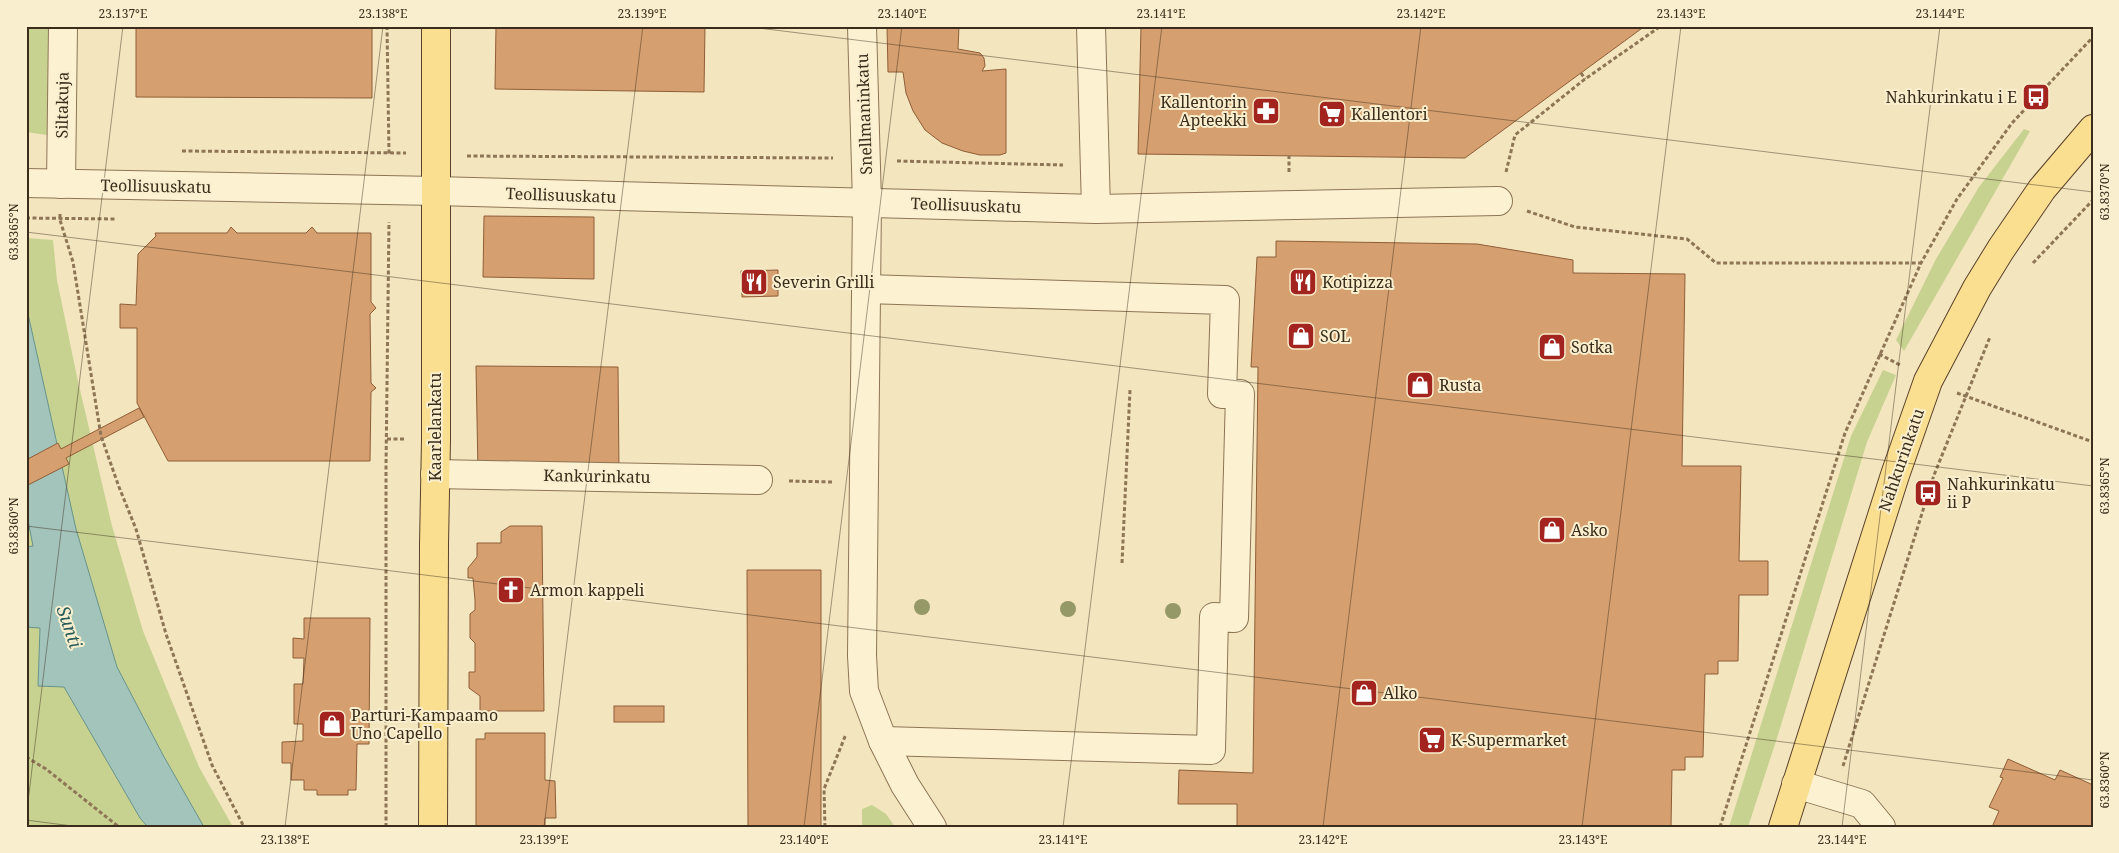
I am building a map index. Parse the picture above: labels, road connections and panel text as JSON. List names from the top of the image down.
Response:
{
  "streets": {
    "main road": ["Kaarlelankatu", "Nahkurinkatu"],
    "street": [
      "Siltakuja",
      "Snellmaninkatu",
      "Teollisuuskatu",
      "Kankurinkatu"
    ]
  },
  "crossings": [
    ["Siltakuja", "Teollisuuskatu"],
    ["Snellmaninkatu", "Teollisuuskatu"],
    ["Teollisuuskatu", "Kaarlelankatu"],
    ["Kaarlelankatu", "Kankurinkatu"]
  ],
  "water": ["Sunti"],
  "places": {
    "bus stop": ["Nahkurinkatu i E", "Nahkurinkatu ii P"],
    "pharmacy": ["Kallentorin Apteekki"],
    "supermarket": ["Kallentori", "K-Supermarket"],
    "restaurant": ["Severin Grilli", "Kotipizza"],
    "shop": [
      "SOL",
      "Sotka",
      "Rusta",
      "Asko",
      "Alko",
      "Parturi-Kampaamo Uno Capello"
    ],
    "church": ["Armon kappeli"]
  },
  "coordinates": [
    "23.137°E",
    "23.138°E",
    "23.139°E",
    "23.140°E",
    "23.141°E",
    "23.142°E",
    "23.143°E",
    "23.144°E",
    "63.8370°N",
    "63.8365°N",
    "63.8360°N"
  ]
}
